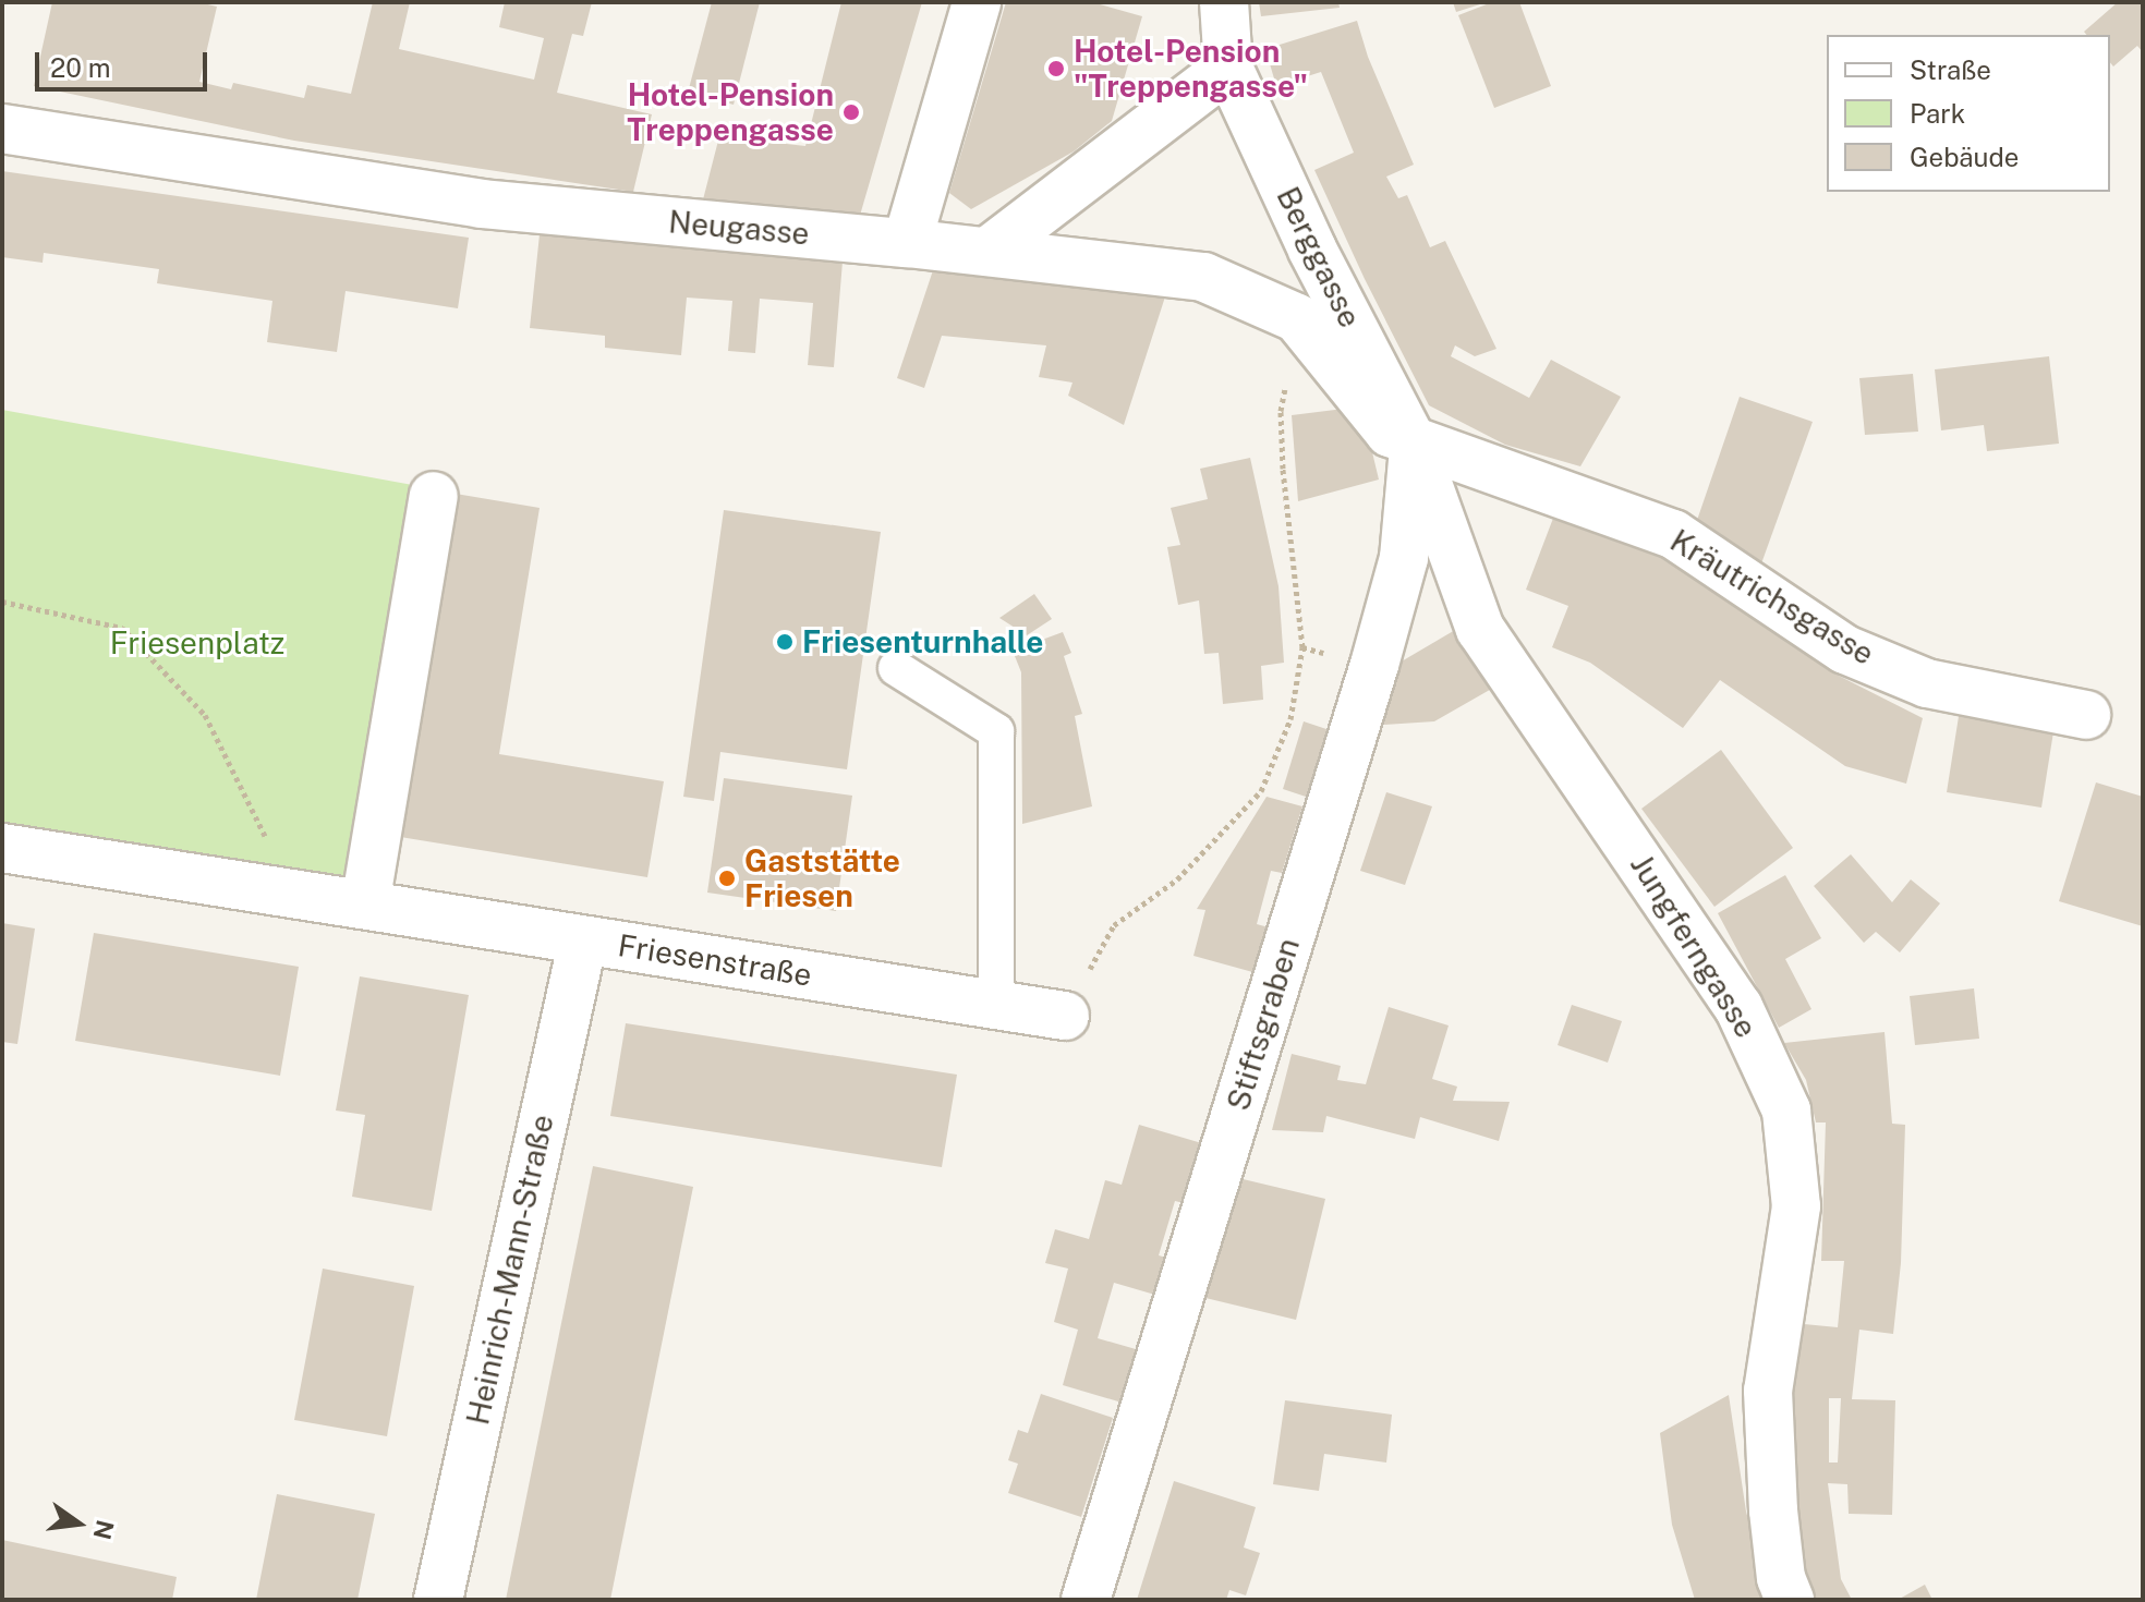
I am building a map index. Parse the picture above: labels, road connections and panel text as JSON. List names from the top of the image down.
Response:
{
  "streets": {
    "street": [
      "Neugasse",
      "Berggasse",
      "Kräutrichsgasse",
      "Jungferngasse",
      "Friesenstraße",
      "Stiftsgraben",
      "Heinrich-Mann-Straße"
    ]
  },
  "crossings": [
    ["Neugasse", "Berggasse"],
    ["Neugasse", "Kräutrichsgasse"],
    ["Neugasse", "Jungferngasse"],
    ["Neugasse", "Stiftsgraben"],
    ["Berggasse", "Kräutrichsgasse"],
    ["Berggasse", "Jungferngasse"],
    ["Berggasse", "Stiftsgraben"],
    ["Kräutrichsgasse", "Jungferngasse"],
    ["Kräutrichsgasse", "Stiftsgraben"],
    ["Jungferngasse", "Stiftsgraben"],
    ["Friesenstraße", "Heinrich-Mann-Straße"]
  ],
  "parks": ["Friesenplatz"],
  "places": [
    "Hotel-Pension \"Treppengasse\"",
    "Hotel-Pension Treppengasse",
    "Friesenturnhalle",
    "Gaststätte Friesen"
  ],
  "legend": ["Straße", "Park", "Gebäude"],
  "scale_bar": "20 m",
  "north": "right"
}
